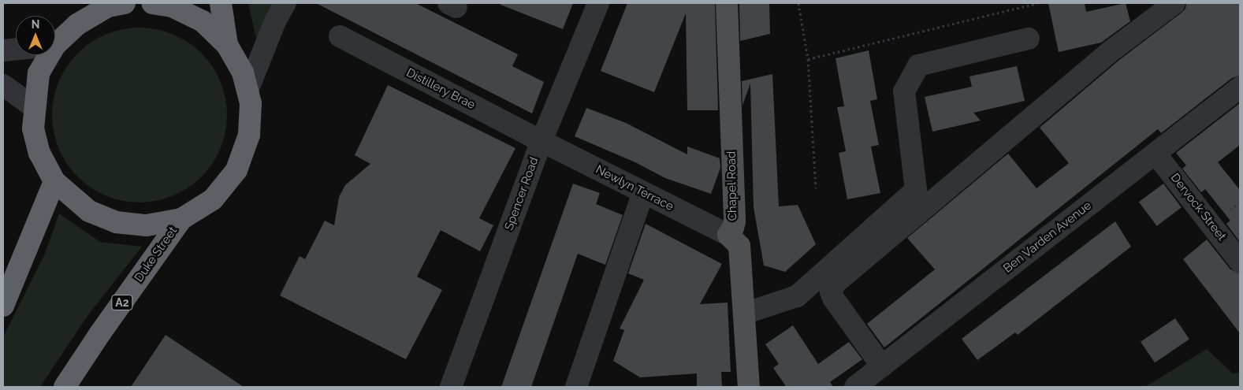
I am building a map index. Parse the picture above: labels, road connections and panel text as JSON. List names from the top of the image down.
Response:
{
  "streets": {
    "highway": ["Duke Street", "A2"],
    "main road": ["Chapel Road"],
    "street": [
      "Distillery Brae",
      "Newlyn Terrace",
      "Spencer Road",
      "Dervock Street",
      "Ben Varden Avenue"
    ]
  },
  "crossings": [
    ["Distillery Brae", "Newlyn Terrace"],
    ["Distillery Brae", "Spencer Road"],
    ["Chapel Road", "Newlyn Terrace"],
    ["Newlyn Terrace", "Spencer Road"],
    ["Dervock Street", "Ben Varden Avenue"],
    ["Duke Street", "A2"]
  ],
  "north": "top"
}
